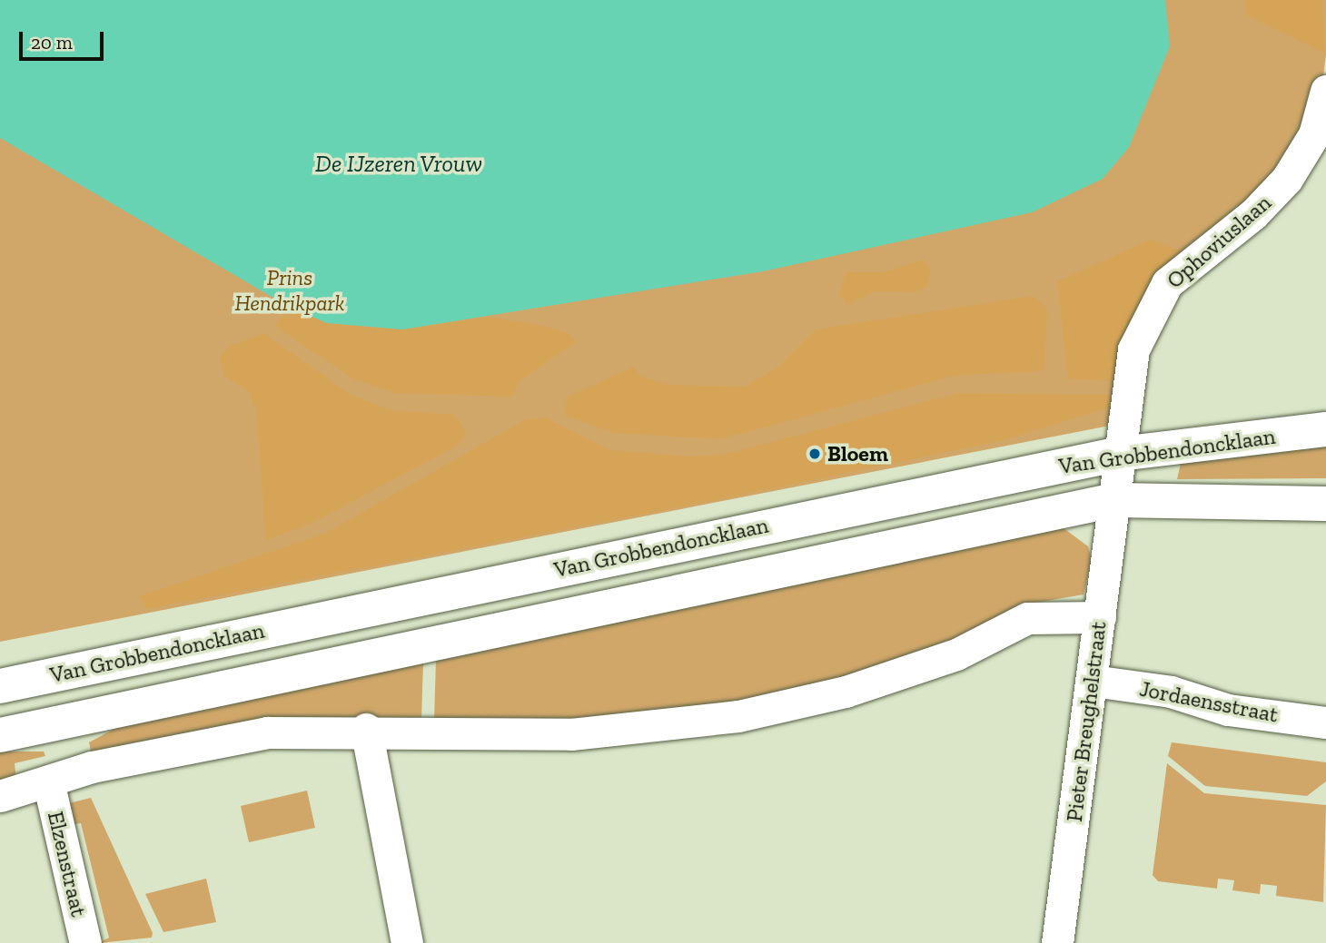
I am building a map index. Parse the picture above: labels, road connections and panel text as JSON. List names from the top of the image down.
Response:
{
  "streets": {
    "main road": ["Van Grobbendoncklaan"],
    "street": [
      "Ophoviuslaan",
      "Jordaensstraat",
      "Pieter Breughelstraat",
      "Elzenstraat"
    ]
  },
  "crossings": [
    ["Ophoviuslaan", "Van Grobbendoncklaan"],
    ["Ophoviuslaan", "Pieter Breughelstraat"],
    ["Van Grobbendoncklaan", "Pieter Breughelstraat"],
    ["Jordaensstraat", "Pieter Breughelstraat"]
  ],
  "water": ["De IJzeren Vrouw"],
  "parks": ["Prins Hendrikpark"],
  "places": ["Bloem"],
  "scale_bar": "20 m"
}
